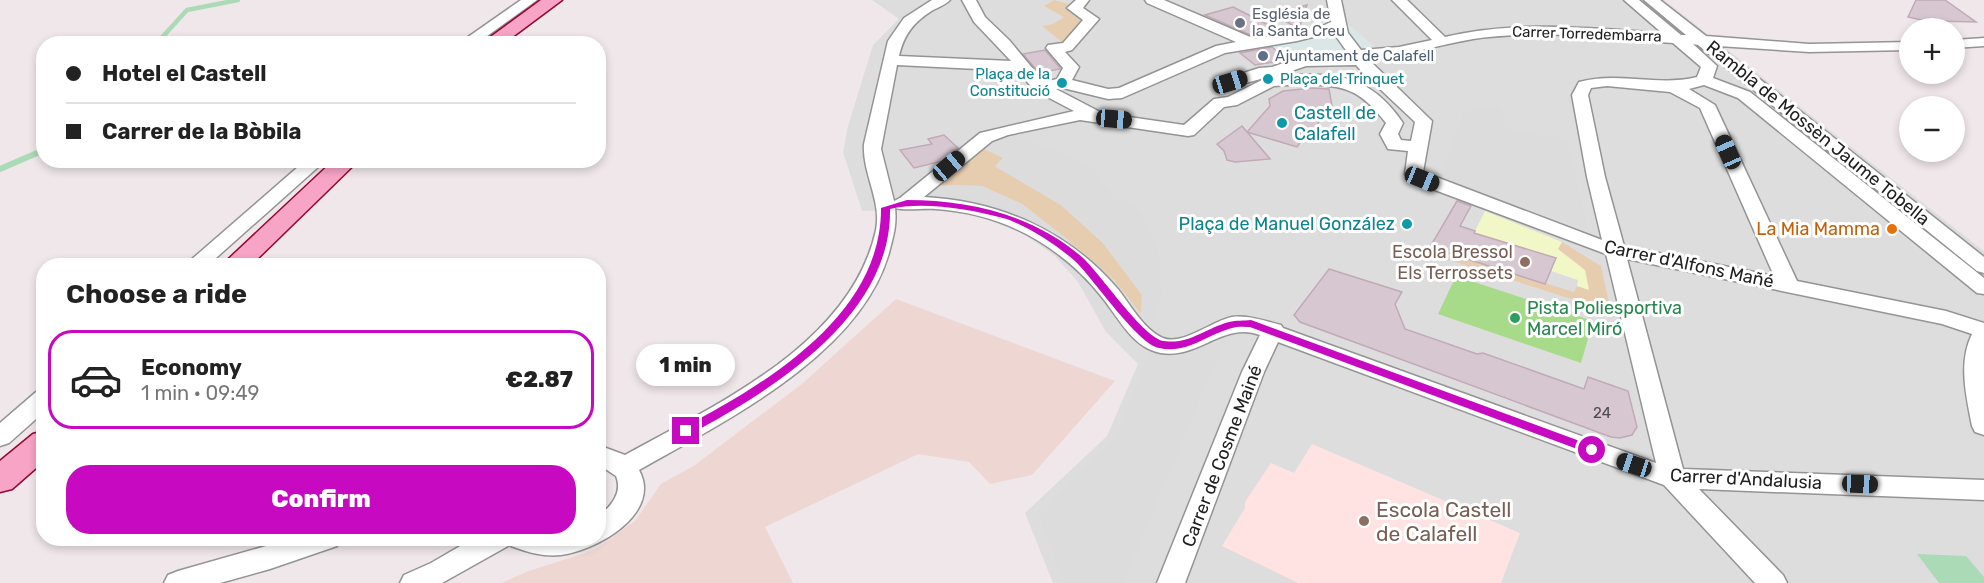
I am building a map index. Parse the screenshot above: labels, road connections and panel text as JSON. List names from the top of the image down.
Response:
{
  "streets": {
    "street": [
      "Carrer Torredembarra",
      "Rambla de Mossèn Jaume Tobella",
      "Carrer d'Alfons Mañé",
      "Carrer de Cosme Mainé",
      "Carrer d'Andalusia"
    ]
  },
  "crossings": [
    ["Carrer Torredembarra", "Rambla de Mossèn Jaume Tobella"],
    ["Carrer de Cosme Mainé", "Carrer d'Andalusia"]
  ],
  "places": [
    "Església de la Santa Creu",
    "Ajuntament de Calafell",
    "Plaça del Trinquet",
    "Plaça de la Constitució",
    "Castell de Calafell",
    "Plaça de Manuel González",
    "La Mia Mamma",
    "Escola Bressol Els Terrossets",
    "Pista Poliesportiva Marcel Miró",
    "Escola Castell de Calafell"
  ],
  "house_numbers": ["24"],
  "page": {
    "map_buttons": ["+", "−"],
    "banner": ["Hotel el Castell", "Carrer de la Bòbila"],
    "heading": "Choose a ride",
    "list": [
      {
        "name": "Economy",
        "note": "1 min · 09:49",
        "value": "€2.87"
      }
    ],
    "bubble": "1 min",
    "buttons": "Confirm"
  }
}
